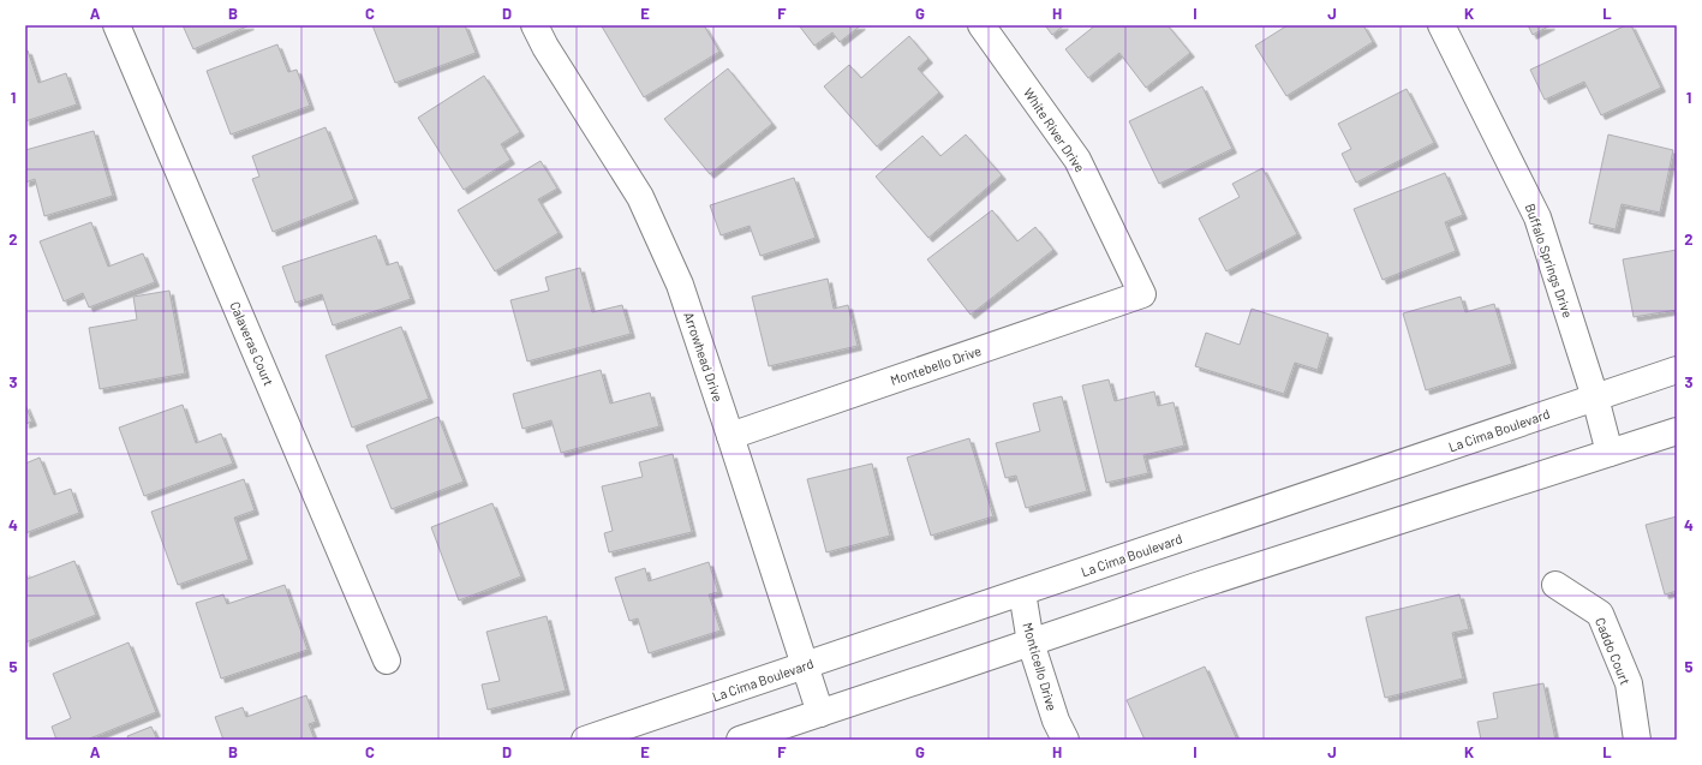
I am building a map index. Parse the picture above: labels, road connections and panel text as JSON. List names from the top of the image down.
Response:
{
  "streets": {
    "street": [
      "White River Drive",
      "Buffalo Springs Drive",
      "Calaveras Court",
      "Arrowhead Drive",
      "Montebello Drive",
      "La Cima Boulevard",
      "Caddo Court",
      "Monticello Drive"
    ]
  },
  "crossings": [
    ["White River Drive", "Montebello Drive"],
    ["Buffalo Springs Drive", "La Cima Boulevard"],
    ["Arrowhead Drive", "Montebello Drive"],
    ["Arrowhead Drive", "La Cima Boulevard"],
    ["La Cima Boulevard", "Monticello Drive"]
  ],
  "grid": {
    "columns": [
      "A",
      "B",
      "C",
      "D",
      "E",
      "F",
      "G",
      "H",
      "I",
      "J",
      "K",
      "L"
    ],
    "rows": [
      "1",
      "2",
      "3",
      "4",
      "5"
    ]
  }
}
